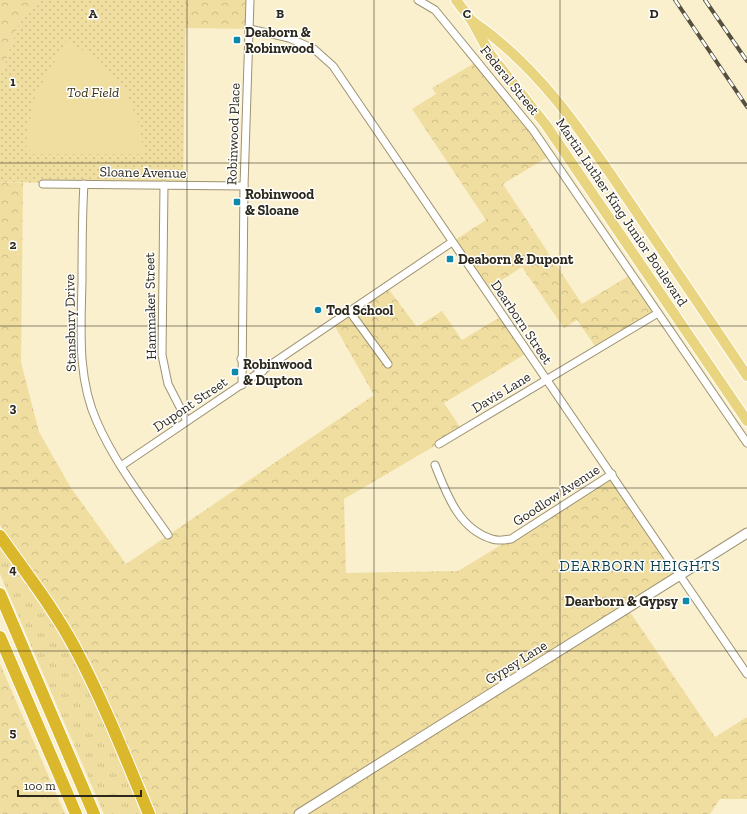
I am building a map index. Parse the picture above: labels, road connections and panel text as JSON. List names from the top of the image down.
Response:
{
  "streets": {
    "main road": ["Martin Luther King Junior Boulevard", "Gypsy Lane"],
    "street": [
      "Federal Street",
      "Robinwood Place",
      "Sloane Avenue",
      "Hammaker Street",
      "Dearborn Street",
      "Stansbury Drive",
      "Davis Lane",
      "Dupont Street",
      "Goodlow Avenue"
    ]
  },
  "crossings": [
    ["Federal Street", "Davis Lane"],
    ["Robinwood Place", "Sloane Avenue"],
    ["Robinwood Place", "Dearborn Street"],
    ["Robinwood Place", "Dupont Street"],
    ["Sloane Avenue", "Hammaker Street"],
    ["Sloane Avenue", "Stansbury Drive"],
    ["Hammaker Street", "Dupont Street"],
    ["Dearborn Street", "Davis Lane"],
    ["Dearborn Street", "Dupont Street"],
    ["Dearborn Street", "Goodlow Avenue"],
    ["Dearborn Street", "Gypsy Lane"],
    ["Stansbury Drive", "Dupont Street"]
  ],
  "districts": ["DEARBORN HEIGHTS"],
  "parks": ["Tod Field"],
  "places": {
    "transit": [
      "Deaborn & Robinwood",
      "Robinwood & Sloane",
      "Deaborn & Dupont",
      "Robinwood & Dupton",
      "Dearborn & Gypsy"
    ],
    "other": ["Tod School"]
  },
  "scale_bar": "100 m",
  "grid": {
    "columns": [
      "A",
      "B",
      "C",
      "D"
    ],
    "rows": [
      "1",
      "2",
      "3",
      "4",
      "5"
    ]
  }
}
